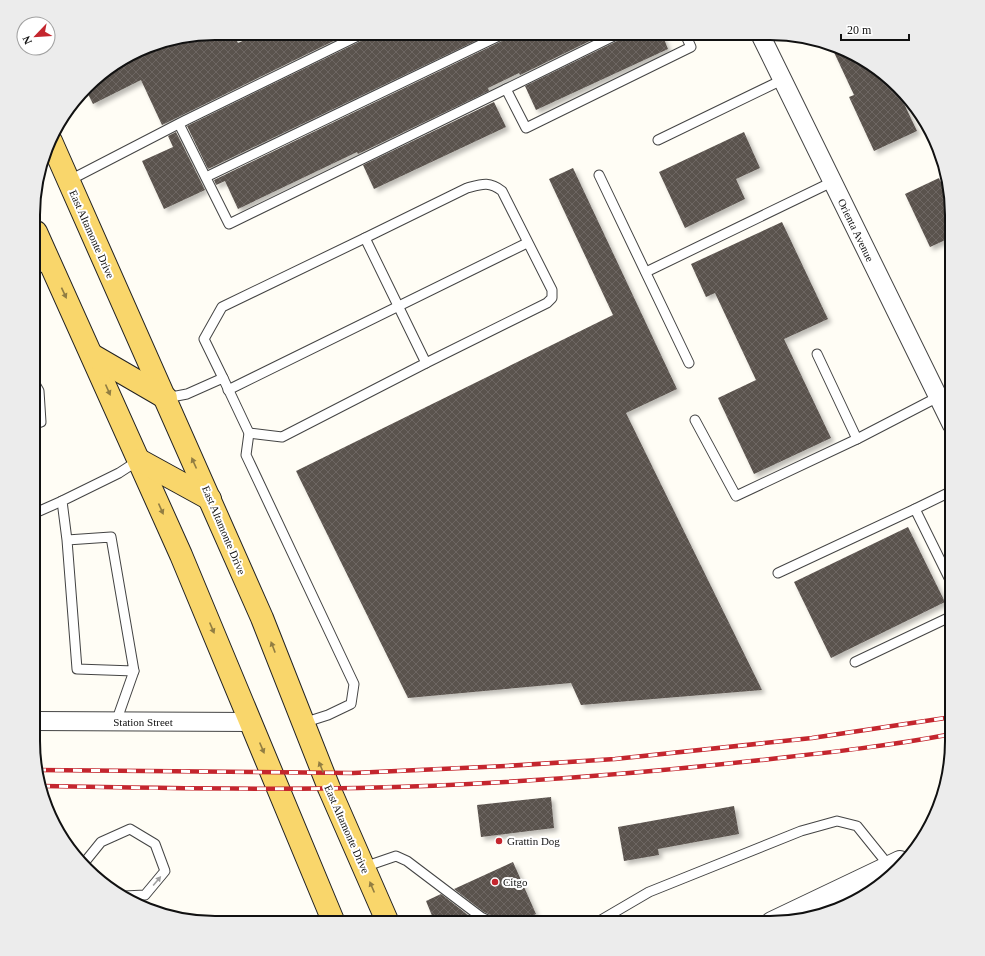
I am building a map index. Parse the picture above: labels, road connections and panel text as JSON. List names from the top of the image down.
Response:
{
  "streets": {
    "main road": ["East Altamonte Drive"],
    "street": ["Orienta Avenue", "Station Street"]
  },
  "places": ["Grattin Dog", "Citgo"],
  "scale_bar": "20 m",
  "north": "bottom left"
}
